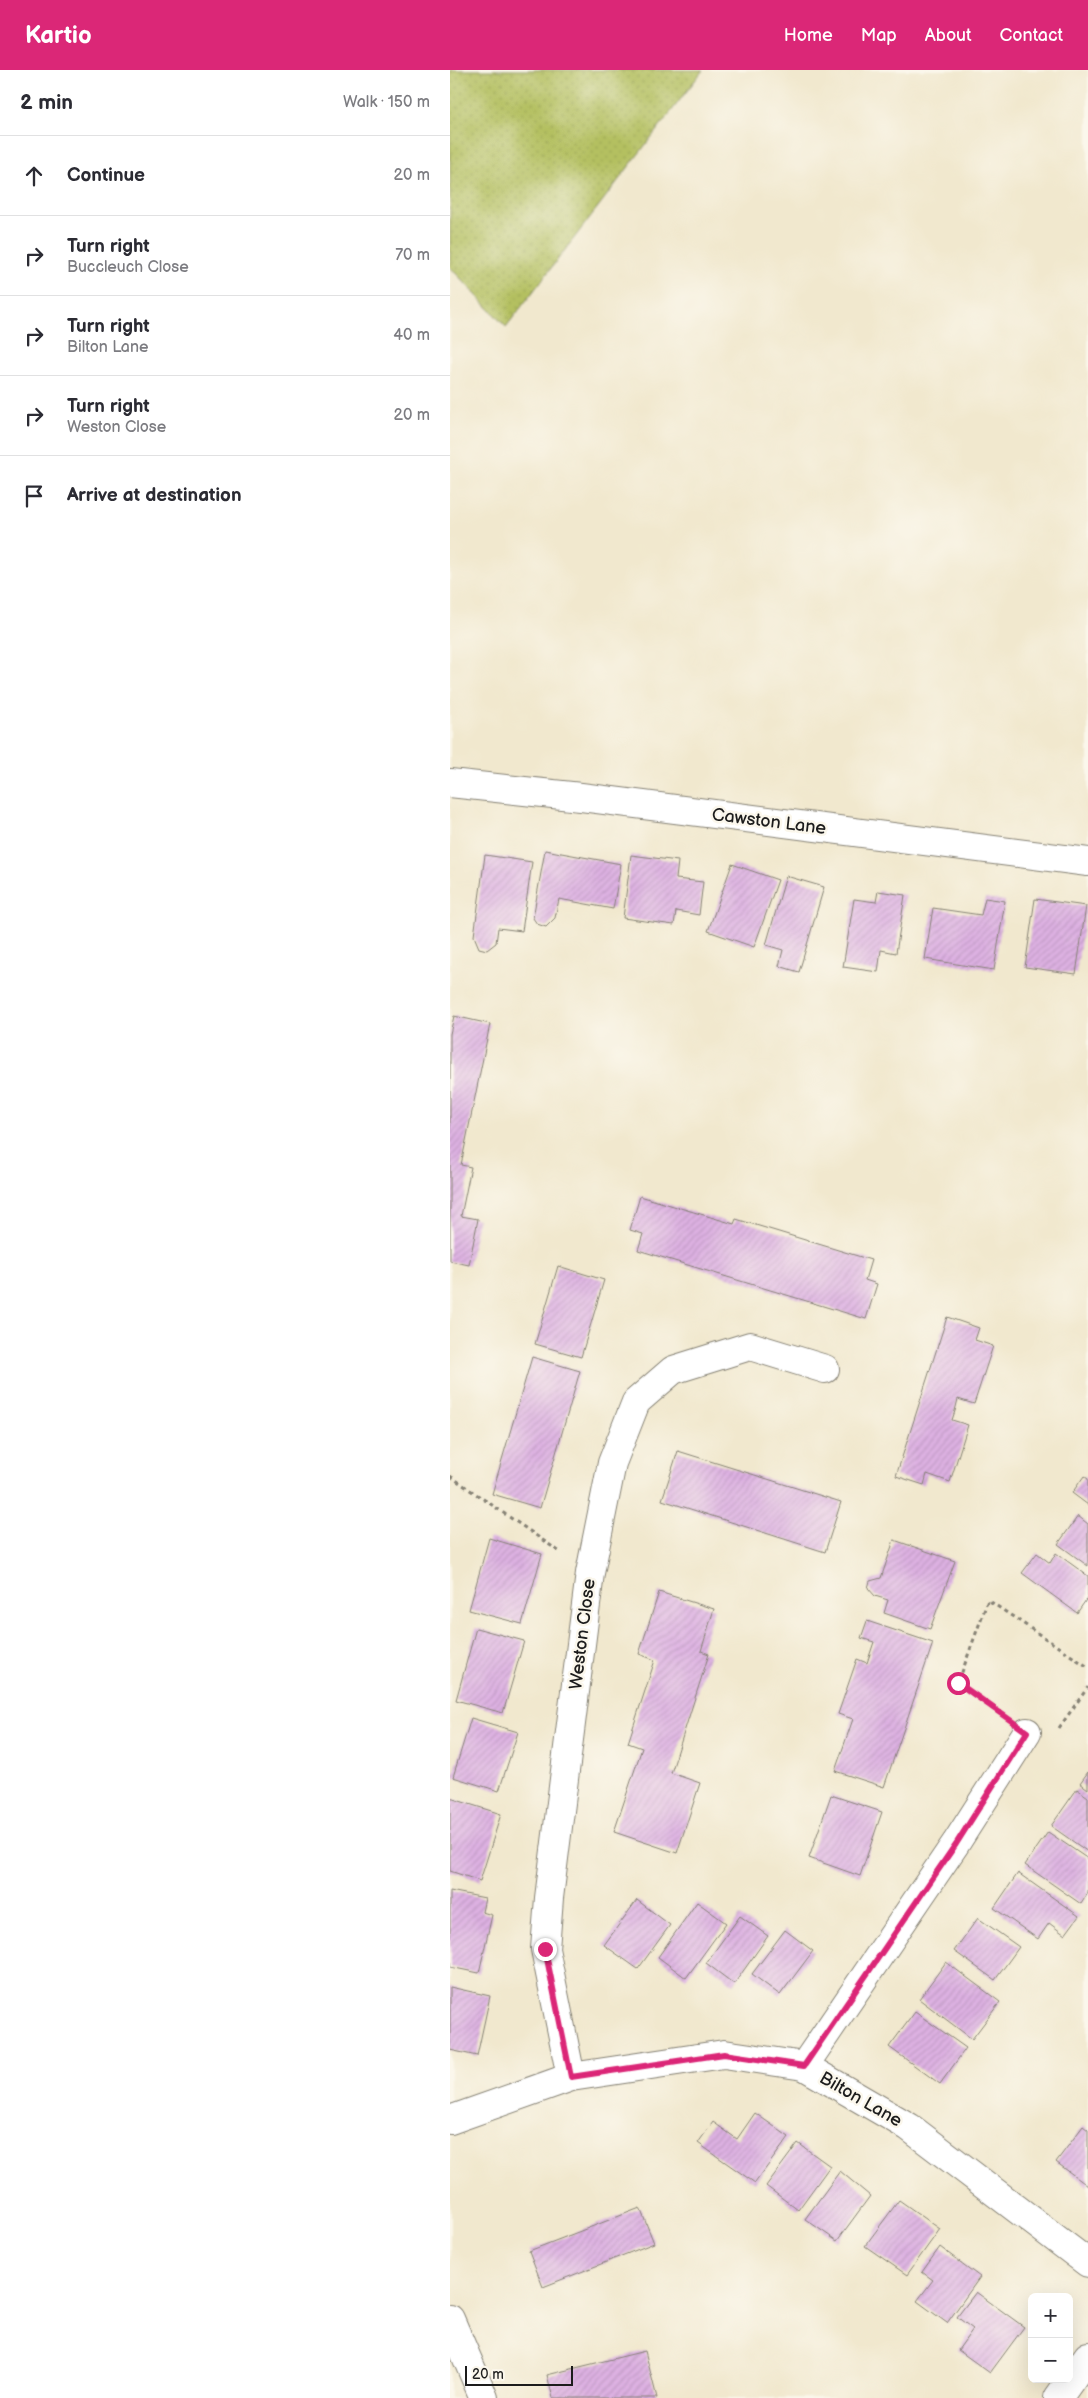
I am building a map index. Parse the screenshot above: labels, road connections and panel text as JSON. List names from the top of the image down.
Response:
{
  "streets": {
    "street": ["Cawston Lane", "Weston Close", "Bilton Lane"]
  },
  "crossings": [
    ["Weston Close", "Bilton Lane"]
  ],
  "scale_bar": "20 m",
  "page": {
    "header": "Kartio",
    "nav": [
      "Home",
      "Map",
      "About",
      "Contact"
    ],
    "heading": ["2 min", "Walk · 150 m"],
    "list": [
      ["Continue", "20 m"],
      ["Turn right", "Buccleuch Close", "70 m"],
      ["Turn right", "Bilton Lane", "40 m"],
      ["Turn right", "Weston Close", "20 m"],
      "Arrive at destination"
    ],
    "map_buttons": ["+", "−"],
    "scale": "20 m"
  }
}
